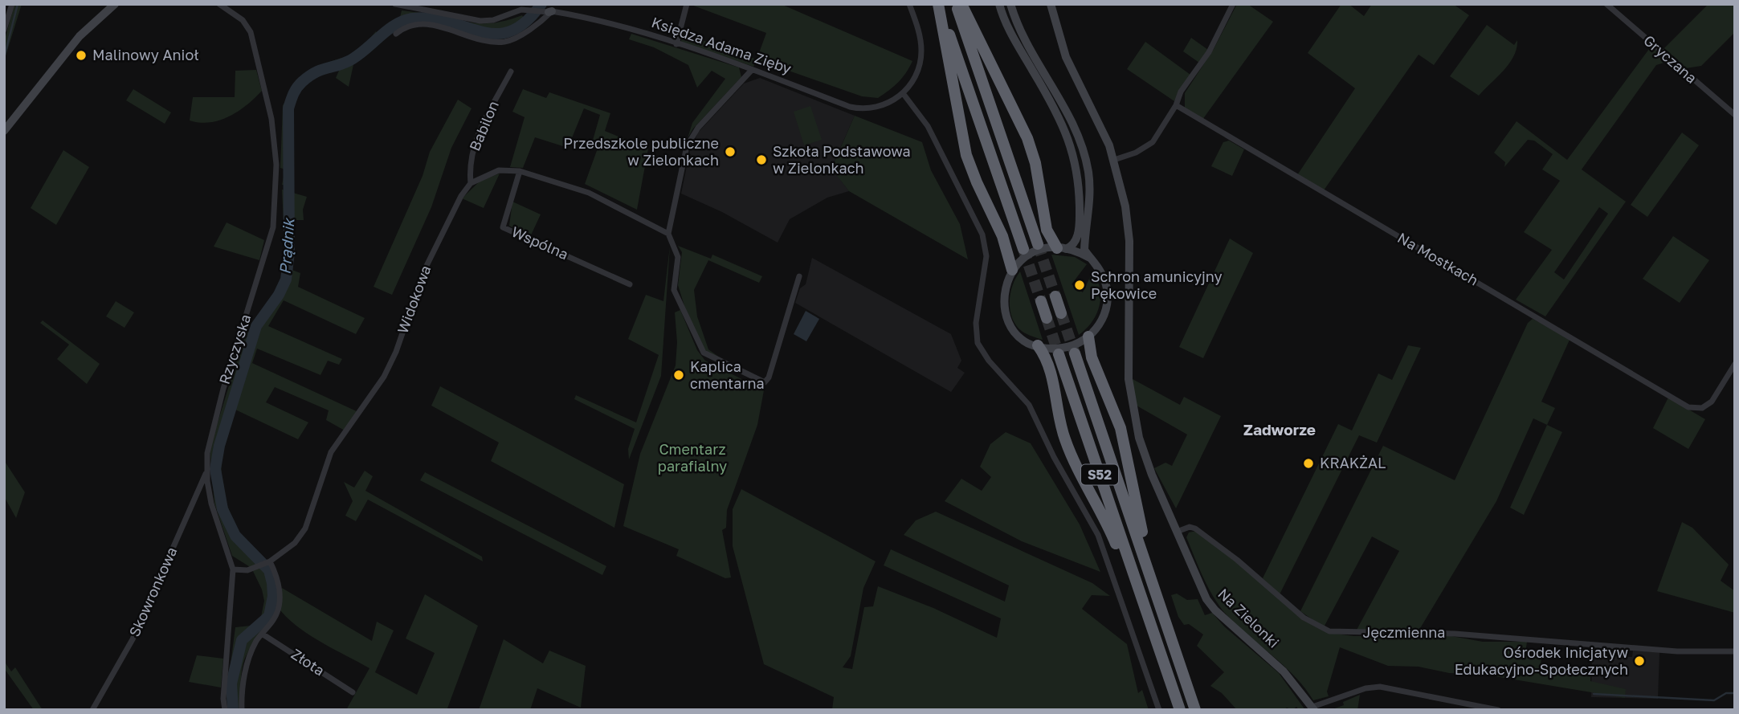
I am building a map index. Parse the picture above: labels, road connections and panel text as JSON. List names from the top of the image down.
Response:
{
  "streets": {
    "highway": ["S52"],
    "main road": ["Na Zielonki"],
    "street": [
      "Księdza Adama Zięby",
      "Gryczana",
      "Babilon",
      "Wspólna",
      "Na Mostkach",
      "Widokowa",
      "Rzyczyska",
      "Skowronkowa",
      "Jęczmienna",
      "Złota"
    ]
  },
  "crossings": [
    ["Babilon", "Widokowa"],
    ["Widokowa", "Rzyczyska"],
    ["Rzyczyska", "Skowronkowa"],
    ["Na Zielonki", "Jęczmienna"]
  ],
  "districts": ["Zadworze"],
  "water": ["Prądnik"],
  "parks": ["Cmentarz parafialny"],
  "places": [
    "Malinowy Anioł",
    "Przedszkole publiczne w Zielonkach",
    "Szkoła Podstawowa w Zielonkach",
    "Schron amunicyjny Pękowice",
    "Kaplica cmentarna",
    "KRAKŻAL",
    "Ośrodek Inicjatyw Edukacyjno-Społecznych"
  ]
}
